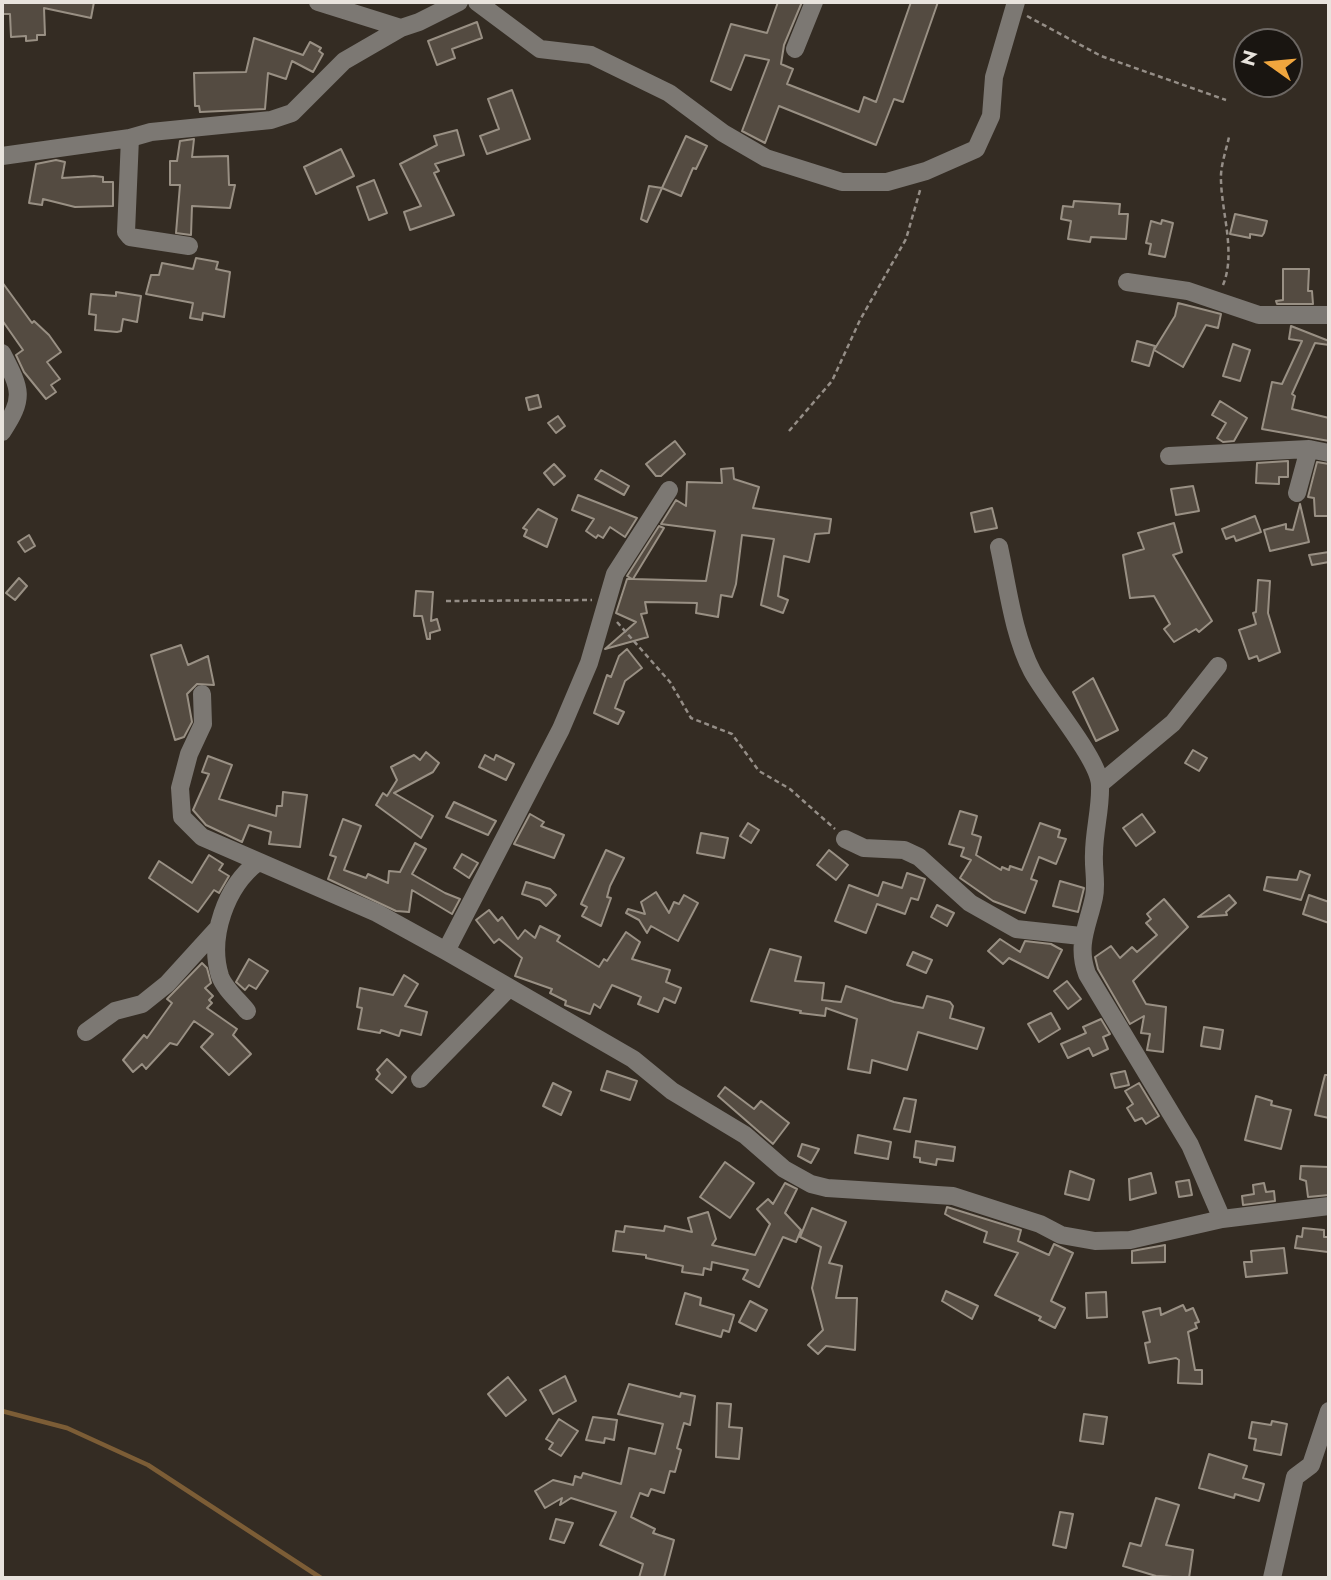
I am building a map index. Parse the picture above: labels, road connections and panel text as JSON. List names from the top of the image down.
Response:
{
  "north": "left"
}
